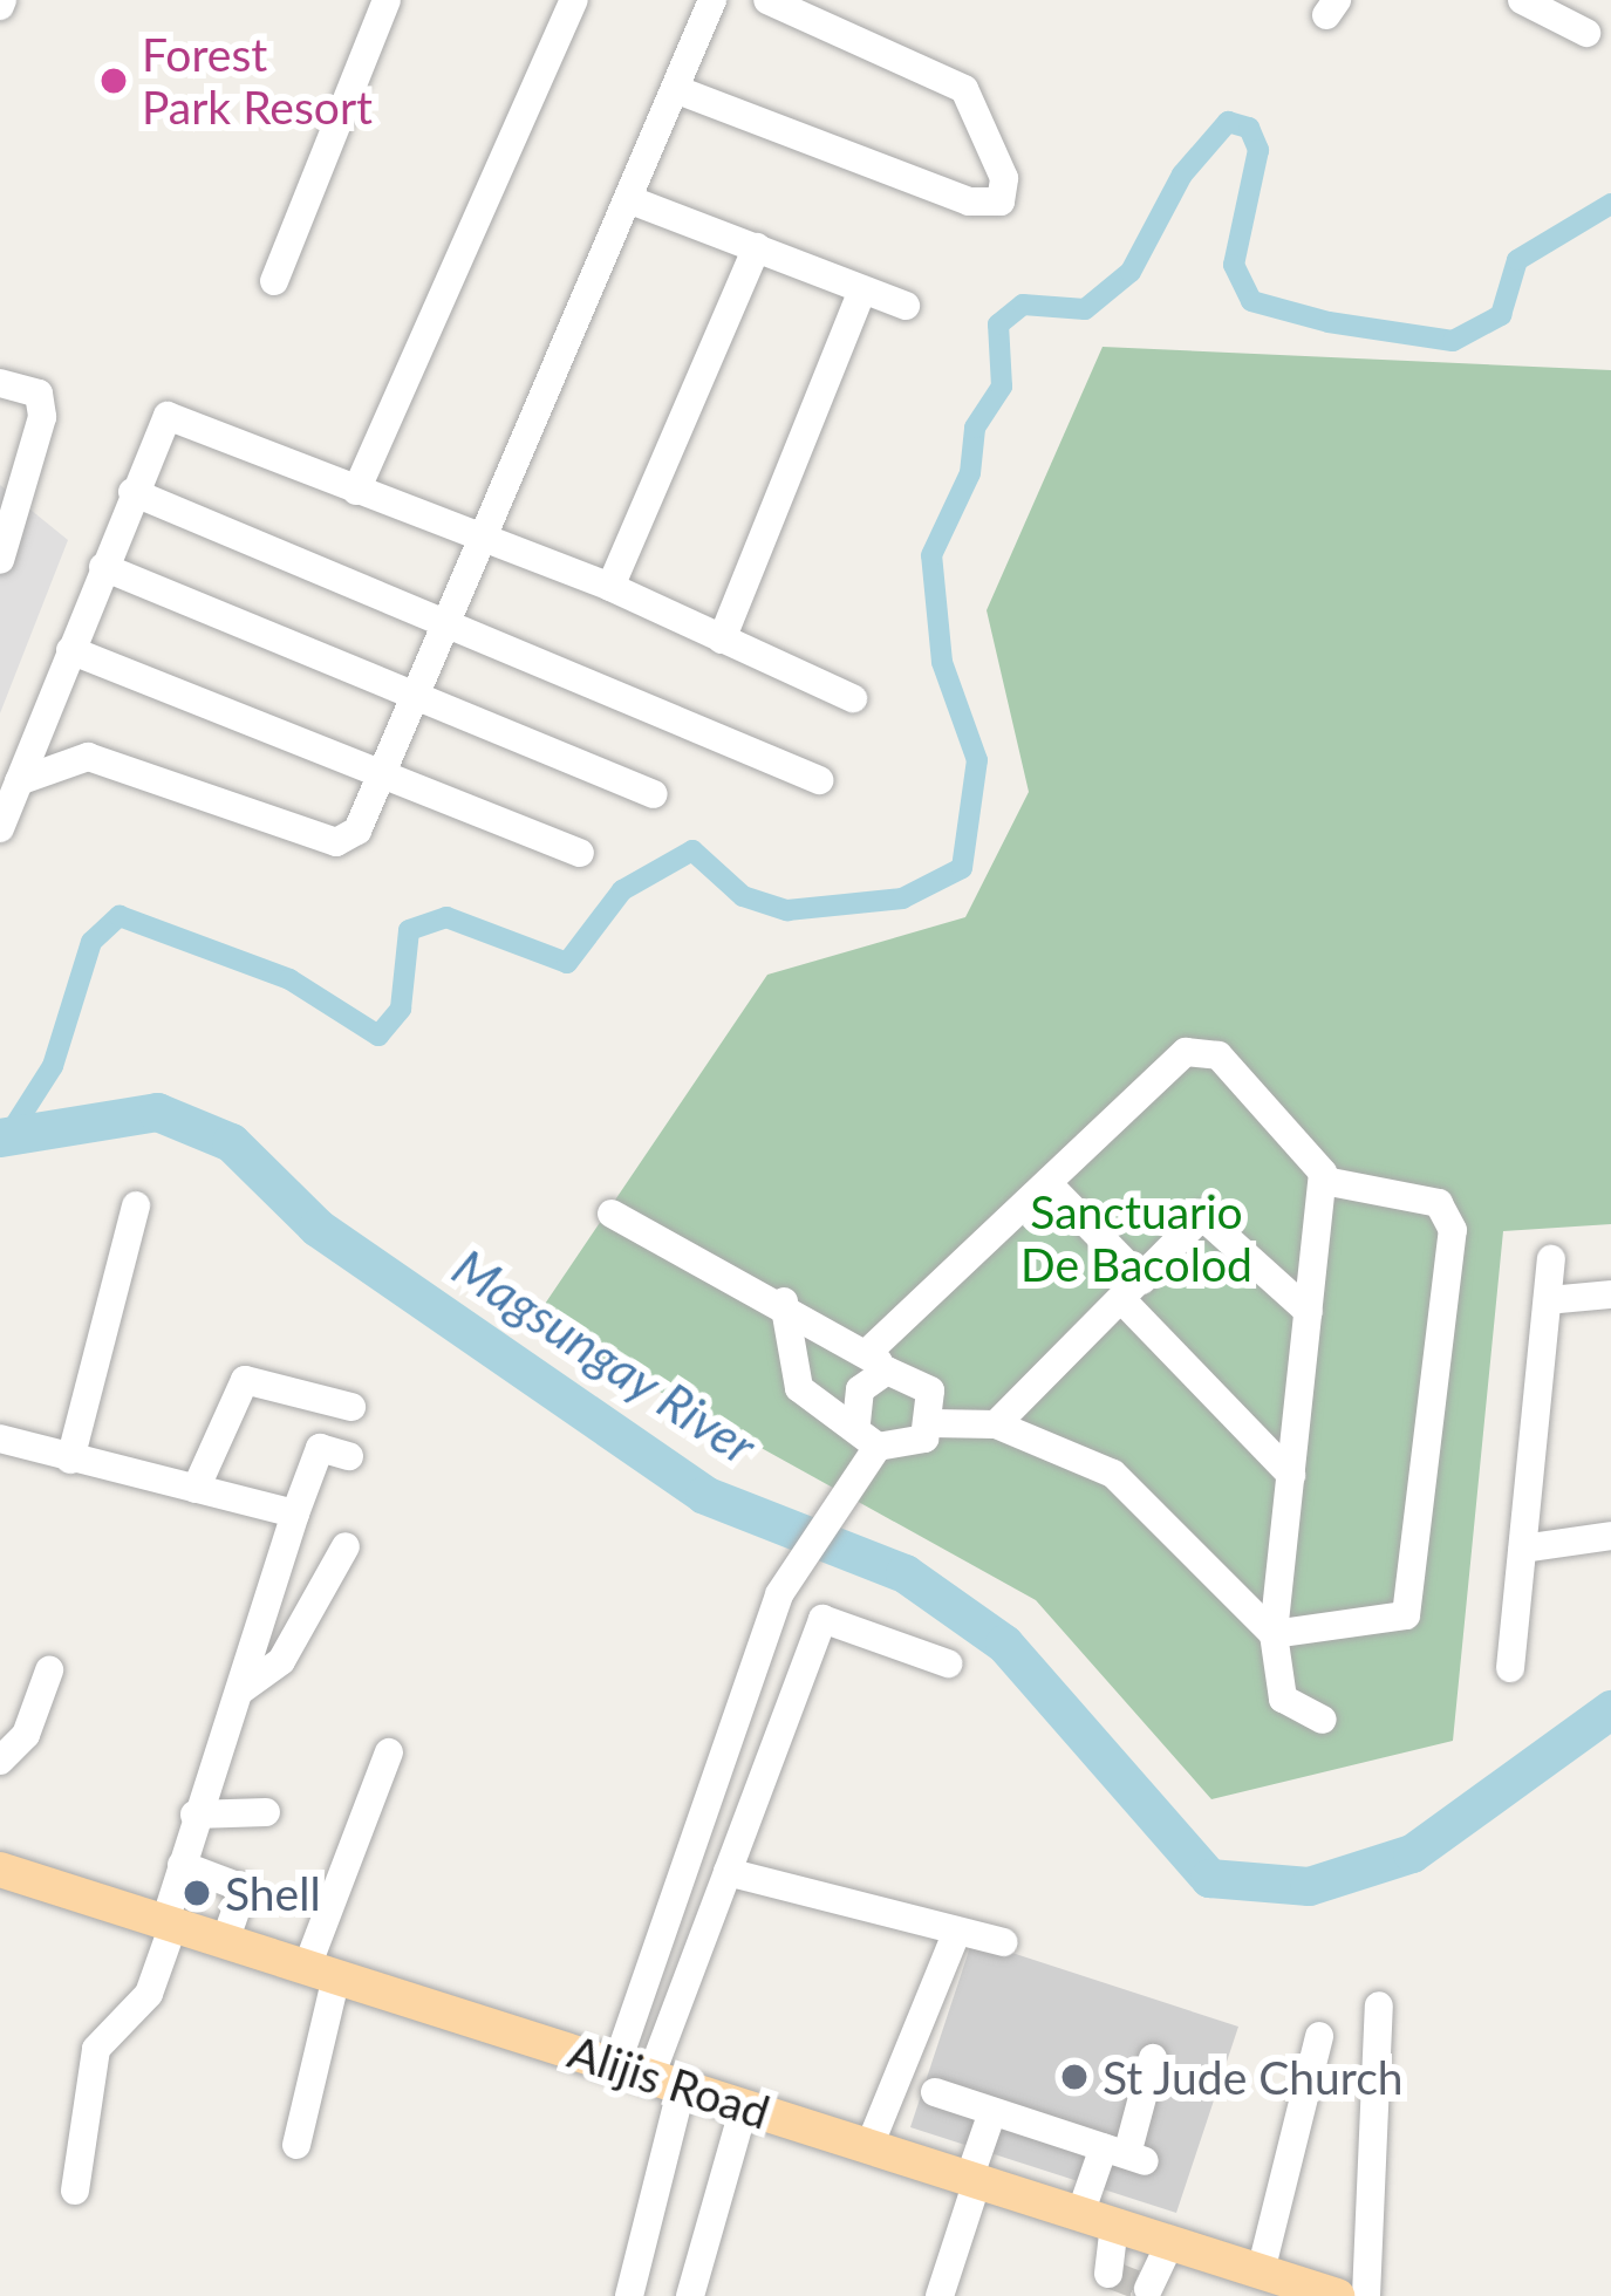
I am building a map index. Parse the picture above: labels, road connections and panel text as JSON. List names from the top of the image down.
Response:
{
  "streets": {
    "main road": ["Alijis Road"]
  },
  "water": ["Magsungay River"],
  "parks": ["Sanctuario De Bacolod"],
  "places": ["Forest Park Resort", "Shell", "St Jude Church"]
}
